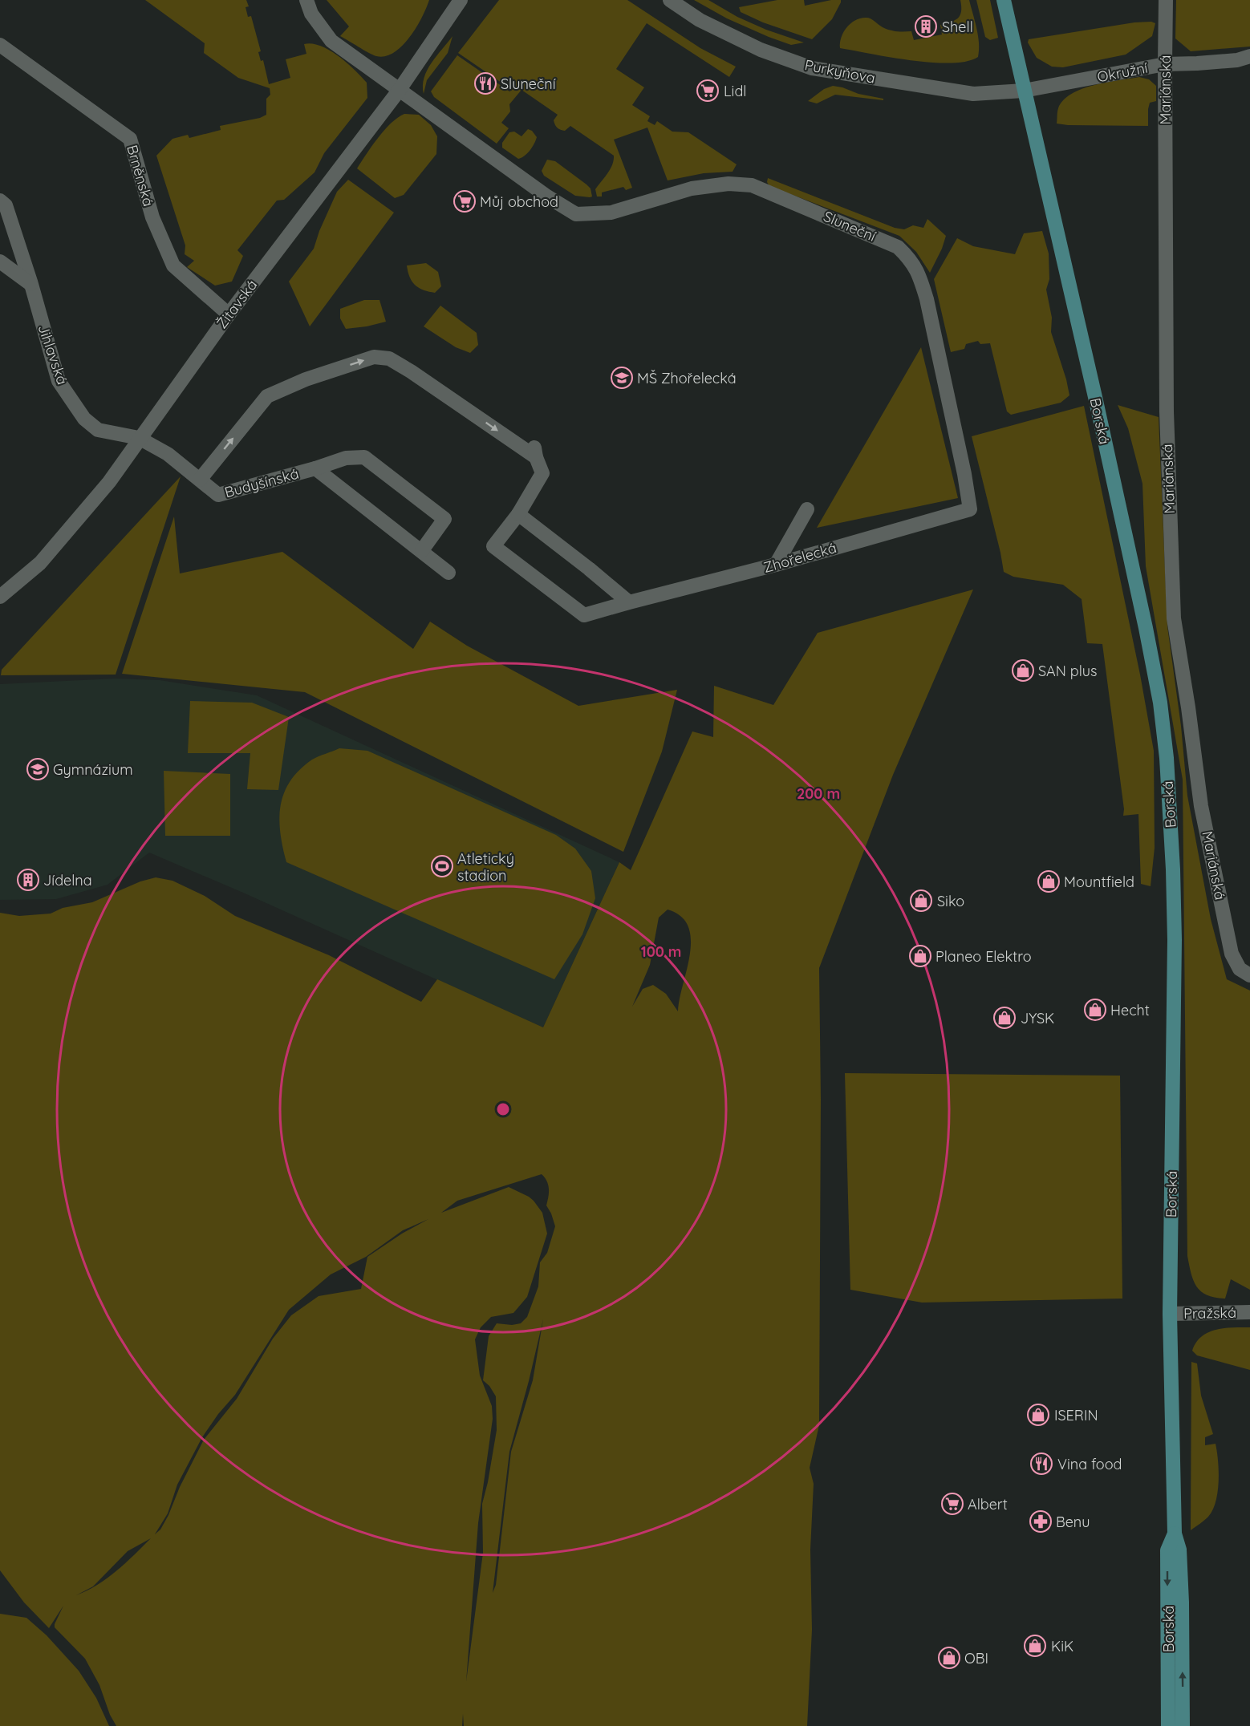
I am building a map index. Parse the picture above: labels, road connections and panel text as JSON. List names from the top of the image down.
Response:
{
  "streets": {
    "main road": ["Borská"],
    "street": [
      "Purkyňova",
      "Okružní",
      "Mariánská",
      "Brněnská",
      "Sluneční",
      "Žitavská",
      "Jihlavská",
      "Budyšínská",
      "Zhořelecká",
      "Pražská"
    ]
  },
  "crossings": [
    ["Purkyňova", "Okružní"],
    ["Purkyňova", "Borská"],
    ["Okružní", "Mariánská"],
    ["Okružní", "Borská"],
    ["Brněnská", "Žitavská"],
    ["Sluneční", "Žitavská"],
    ["Sluneční", "Zhořelecká"],
    ["Žitavská", "Jihlavská"],
    ["Žitavská", "Budyšínská"],
    ["Jihlavská", "Budyšínská"],
    ["Borská", "Pražská"],
    ["Budyšínská", "Zhořelecká"]
  ],
  "places": {
    "building": ["Shell", "Jídelna"],
    "restaurant": ["Sluneční", "Vina food"],
    "supermarket": ["Lidl", "Můj obchod", "Albert"],
    "school or university": ["MŠ Zhořelecká", "Gymnázium"],
    "shop": [
      "SAN plus",
      "Mountfield",
      "Siko",
      "Planeo Elektro",
      "Hecht",
      "JYSK",
      "ISERIN",
      "KiK",
      "OBI"
    ],
    "sports": ["Atletický stadion"],
    "pharmacy": ["Benu"]
  },
  "rings": ["200 m", "100 m"]
}
